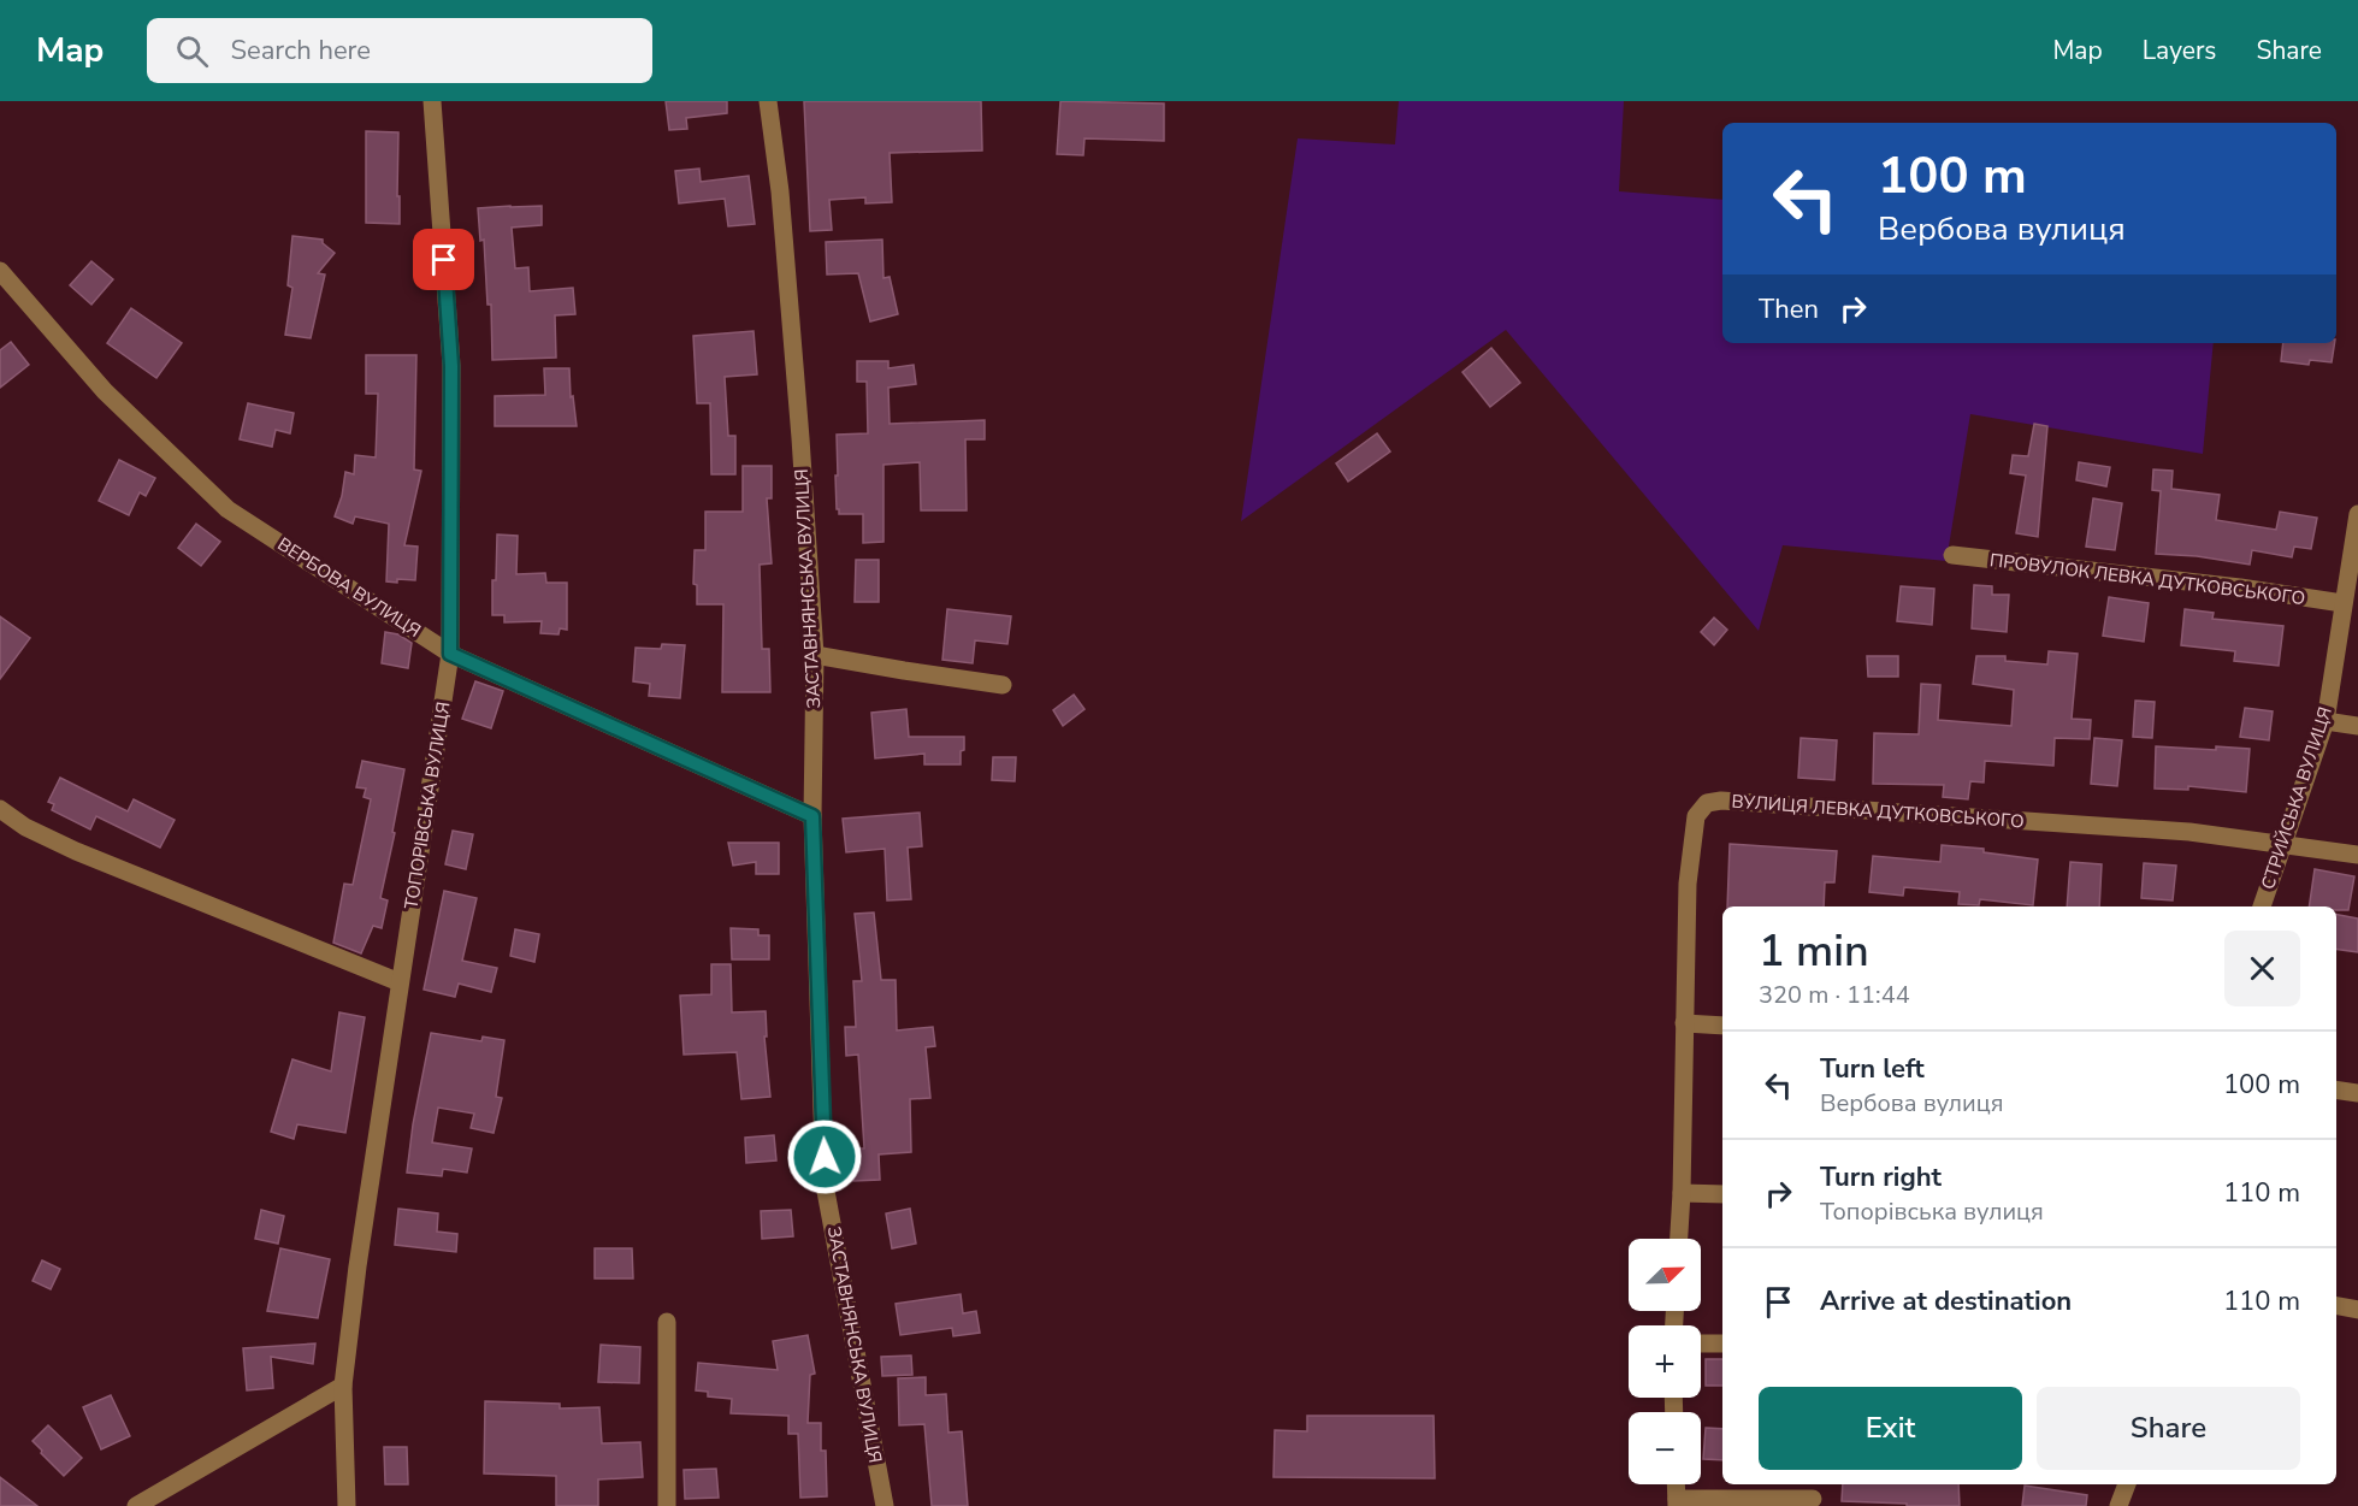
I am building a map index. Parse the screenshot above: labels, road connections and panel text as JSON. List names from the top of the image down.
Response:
{
  "streets": {
    "street": [
      "ПРОВУЛОК ЛЕВКА ДУТКОВСЬКОГО",
      "ВЕРБОВА ВУЛИЦЯ",
      "ЗАСТАВНЯНСЬКА ВУЛИЦЯ",
      "СТРИЙСЬКА ВУЛИЦЯ",
      "ТОПОРІВСЬКА ВУЛИЦЯ",
      "ВУЛИЦЯ ЛЕВКА ДУТКОВСЬКОГО"
    ]
  },
  "crossings": [
    ["ПРОВУЛОК ЛЕВКА ДУТКОВСЬКОГО", "СТРИЙСЬКА ВУЛИЦЯ"],
    ["ВЕРБОВА ВУЛИЦЯ", "ЗАСТАВНЯНСЬКА ВУЛИЦЯ"],
    ["ВЕРБОВА ВУЛИЦЯ", "ТОПОРІВСЬКА ВУЛИЦЯ"],
    ["СТРИЙСЬКА ВУЛИЦЯ", "ВУЛИЦЯ ЛЕВКА ДУТКОВСЬКОГО"]
  ],
  "north": "top right",
  "page": {
    "header": "Map",
    "search": "Search here",
    "nav": ["Map", "Layers", "Share"],
    "turn": ["100 m", "Вербова вулиця"],
    "then": "Then",
    "heading": ["1 min", "320 m · 11:44"],
    "list": [
      {
        "name": "Turn left",
        "note": "Вербова вулиця",
        "value": "100 m"
      },
      {
        "name": "Turn right",
        "note": "Топорівська вулиця",
        "value": "110 m"
      },
      {
        "name": "Arrive at destination",
        "value": "110 m"
      }
    ],
    "map_buttons": ["+", "−"],
    "buttons": ["Exit", "Share"]
  }
}
